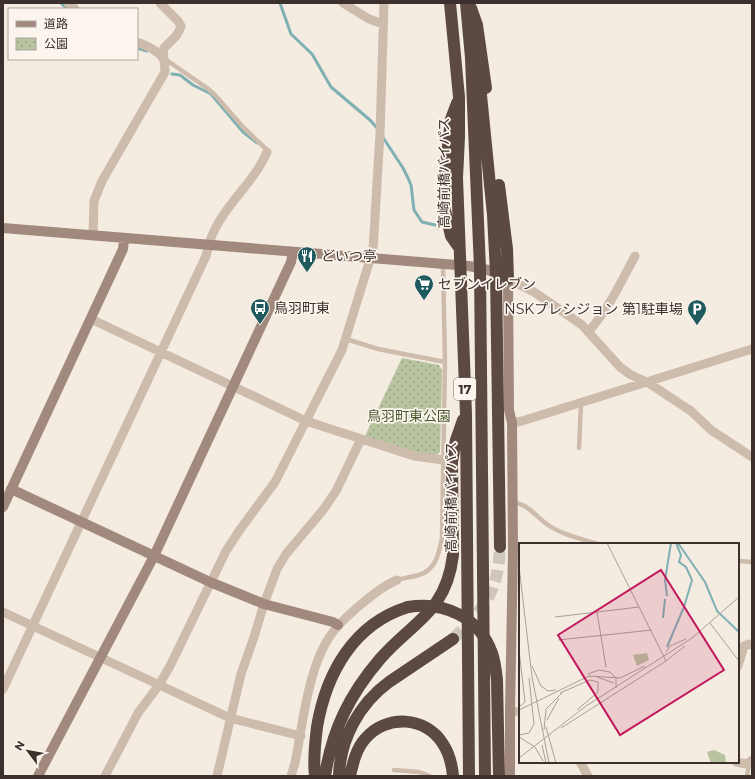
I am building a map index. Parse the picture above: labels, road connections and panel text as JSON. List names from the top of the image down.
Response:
{
  "streets": {
    "highway": ["高崎前橋バイパス", "17"]
  },
  "parks": ["鳥羽町東公園"],
  "places": {
    "restaurant": ["どいつ亭"],
    "supermarket": ["セブンイレブン"],
    "bus stop": ["鳥羽町東"],
    "parking": ["NSKプレシジョン 第1駐車場"]
  },
  "legend": ["道路", "公園"],
  "north": "top left"
}
